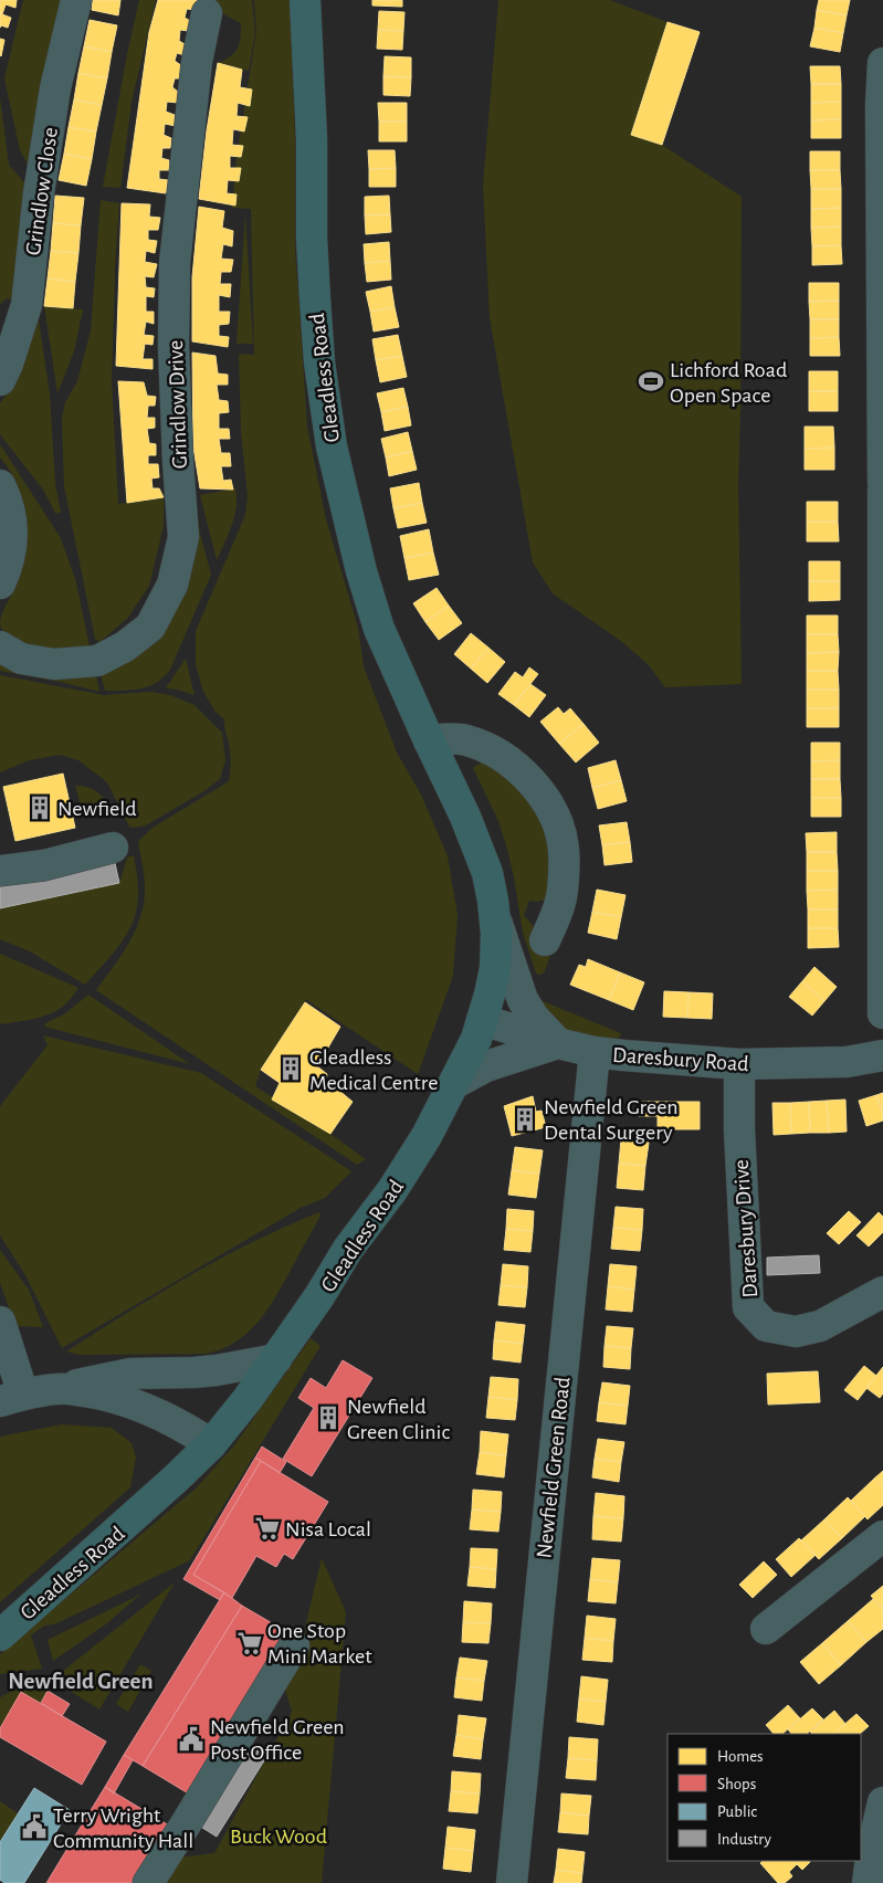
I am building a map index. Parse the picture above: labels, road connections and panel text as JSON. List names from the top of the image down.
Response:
{
  "streets": {
    "main road": ["Gleadless Road"],
    "street": [
      "Grindlow Close",
      "Grindlow Drive",
      "Daresbury Road",
      "Daresbury Drive",
      "Newfield Green Road"
    ]
  },
  "crossings": [
    ["Gleadless Road", "Daresbury Road"],
    ["Daresbury Road", "Daresbury Drive"],
    ["Daresbury Road", "Newfield Green Road"]
  ],
  "districts": ["Newfield Green"],
  "parks": ["Buck Wood"],
  "places": {
    "sports": ["Lichford Road Open Space"],
    "building": [
      "Newfield",
      "Gleadless Medical Centre",
      "Newfield Green Dental Surgery",
      "Newfield Green Clinic"
    ],
    "supermarket": ["Nisa Local", "One Stop Mini Market"],
    "public building": ["Newfield Green Post Office", "Terry Wright Community Hall"]
  },
  "legend": [
    "Homes",
    "Shops",
    "Public",
    "Industry"
  ]
}
